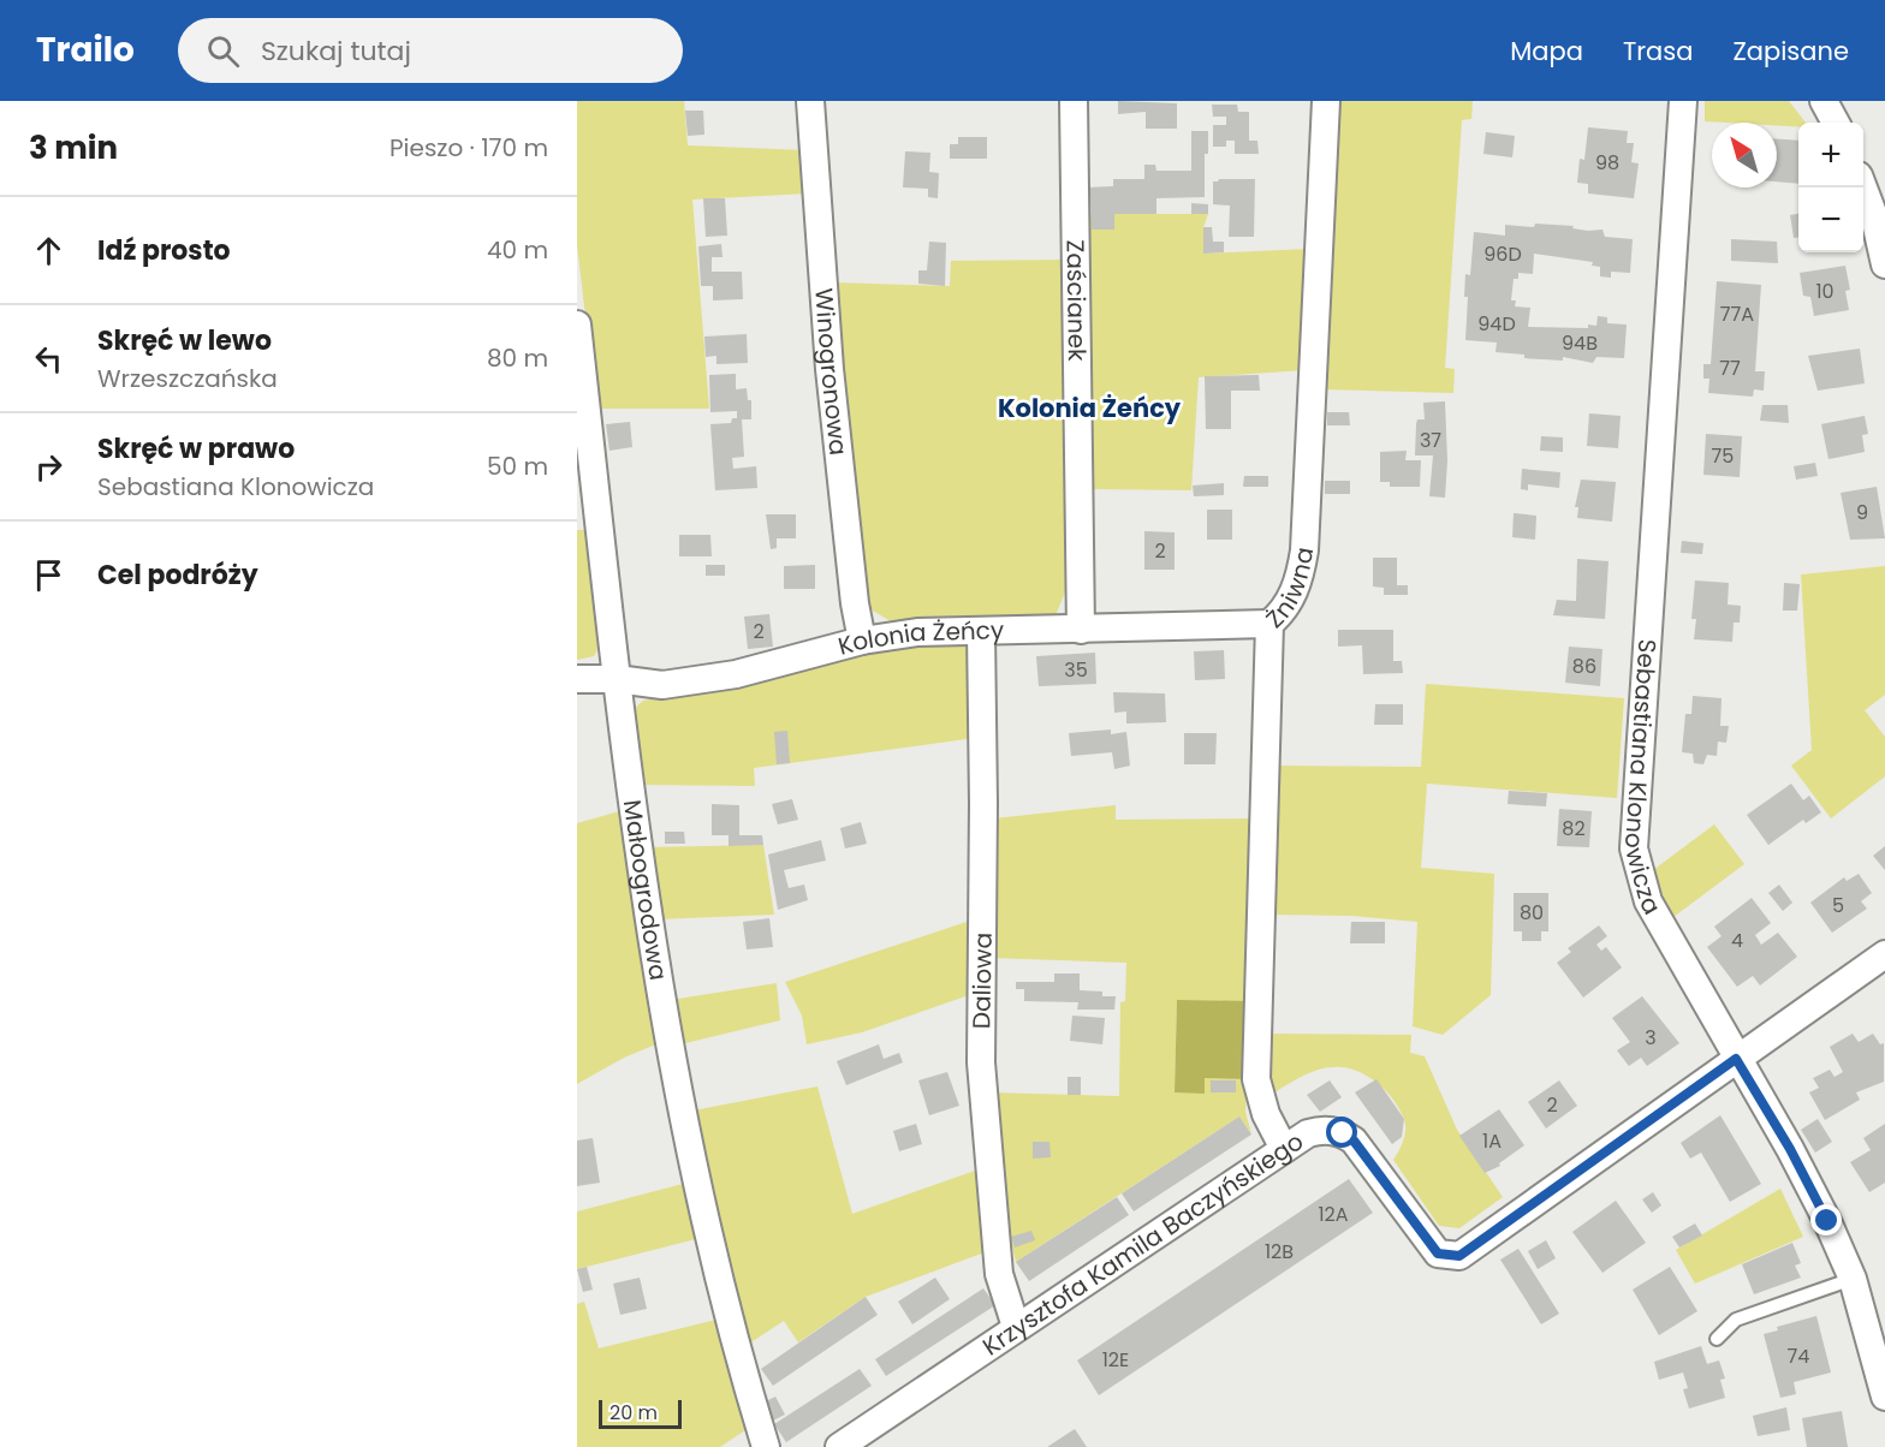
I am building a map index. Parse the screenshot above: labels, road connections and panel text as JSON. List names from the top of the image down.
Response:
{
  "streets": {
    "street": [
      "Zaścianek",
      "Winogronowa",
      "Żniwna",
      "Kolonia Żeńcy",
      "Sebastiana Klonowicza",
      "Małoogrodowa",
      "Daliowa",
      "Krzysztofa Kamila Baczyńskiego"
    ]
  },
  "crossings": [
    ["Zaścianek", "Kolonia Żeńcy"],
    ["Winogronowa", "Kolonia Żeńcy"],
    ["Żniwna", "Kolonia Żeńcy"],
    ["Żniwna", "Krzysztofa Kamila Baczyńskiego"],
    ["Kolonia Żeńcy", "Małoogrodowa"],
    ["Kolonia Żeńcy", "Daliowa"],
    ["Sebastiana Klonowicza", "Krzysztofa Kamila Baczyńskiego"],
    ["Daliowa", "Krzysztofa Kamila Baczyńskiego"]
  ],
  "districts": ["Kolonia Żeńcy"],
  "house_numbers": [
    "98",
    "96D",
    "10",
    "77A",
    "94D",
    "94B",
    "77",
    "37",
    "75",
    "9",
    "2",
    "2",
    "86",
    "35",
    "82",
    "5",
    "80",
    "4",
    "3",
    "2",
    "1A",
    "12A",
    "12B",
    "74",
    "12E"
  ],
  "scale_bar": "20 m",
  "north": "top left",
  "page": {
    "header": "Trailo",
    "search": "Szukaj tutaj",
    "nav": ["Mapa", "Trasa", "Zapisane"],
    "heading": ["3 min", "Pieszo · 170 m"],
    "map_buttons": ["+", "−"],
    "list": [
      ["Idź prosto", "40 m"],
      ["Skręć w lewo", "Wrzeszczańska", "80 m"],
      ["Skręć w prawo", "Sebastiana Klonowicza", "50 m"],
      "Cel podróży"
    ],
    "scale": "20 m"
  }
}
